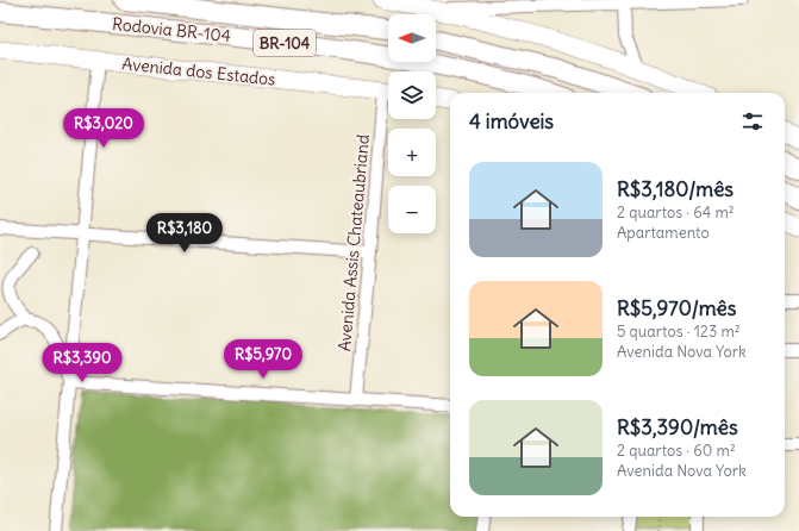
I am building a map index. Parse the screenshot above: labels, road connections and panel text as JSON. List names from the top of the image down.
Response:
{
  "streets": {
    "highway": ["Rodovia BR-104", "BR-104"],
    "main road": ["Avenida dos Estados"],
    "street": ["Avenida Assis Chateaubriand"]
  },
  "north": "left",
  "page": {
    "map_buttons": ["+", "−"],
    "heading": "4 imóveis",
    "price": [
      "R$3,020",
      "R$3,180",
      "R$5,970",
      "R$3,390"
    ],
    "list": [
      {
        "name": "R$3,180/mês",
        "note": "2 quartos · 64 m² · Apartamento"
      },
      {
        "name": "R$5,970/mês",
        "note": "5 quartos · 123 m² · Avenida Nova York"
      },
      {
        "name": "R$3,390/mês",
        "note": "2 quartos · 60 m² · Avenida Nova York"
      }
    ]
  }
}
